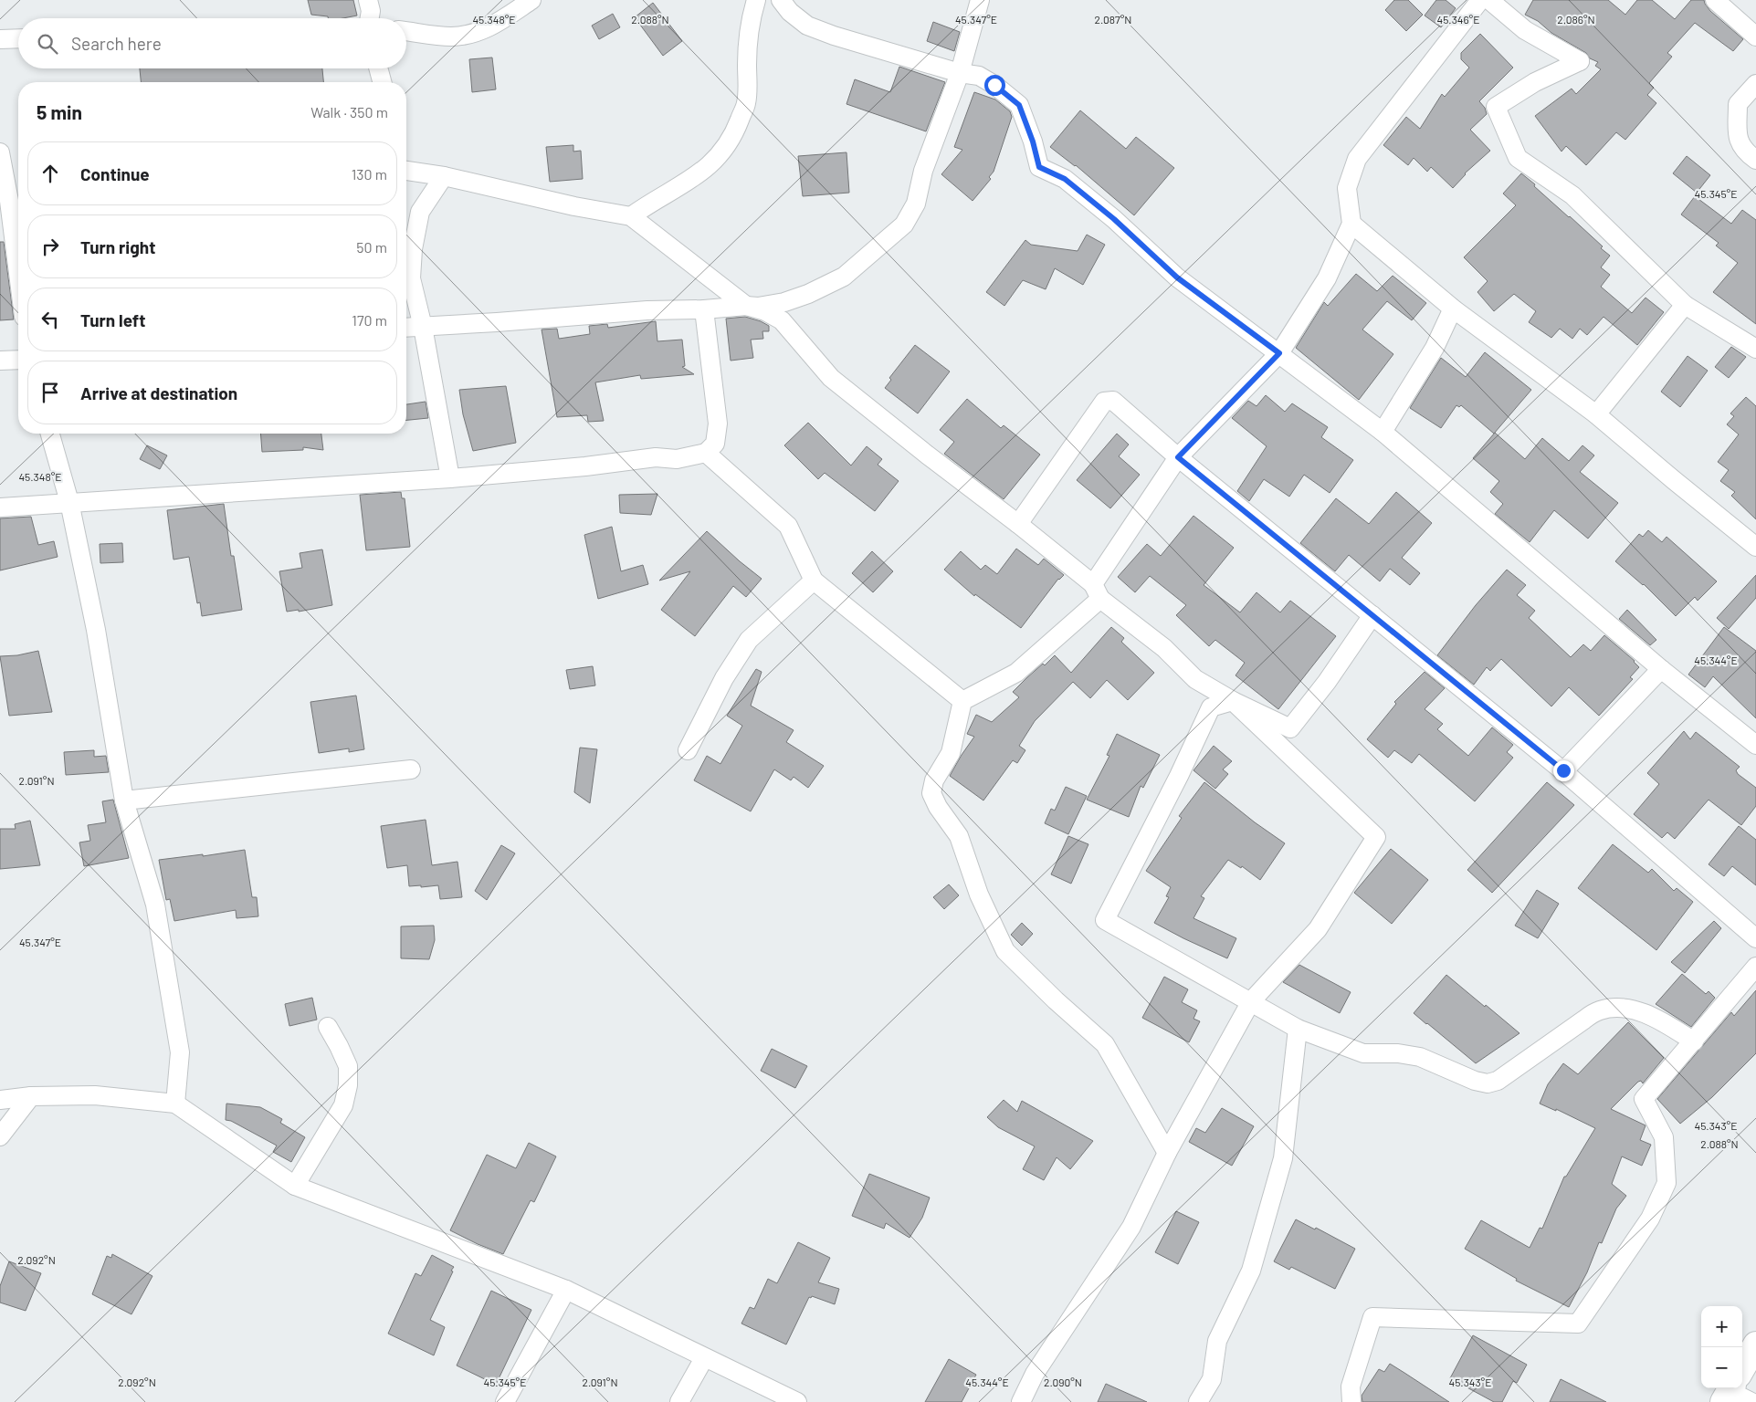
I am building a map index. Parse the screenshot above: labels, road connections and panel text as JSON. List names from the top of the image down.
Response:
{
  "page": {
    "search": "Search here",
    "heading": ["5 min", "Walk · 350 m"],
    "list": [
      ["Continue", "130 m"],
      ["Turn right", "50 m"],
      ["Turn left", "170 m"],
      "Arrive at destination"
    ],
    "map_buttons": ["+", "−"]
  },
  "coordinates": [
    "45.348°E",
    "45.347°E",
    "45.346°E",
    "2.088°N",
    "2.087°N",
    "2.086°N",
    "45.345°E",
    "45.344°E",
    "2.091°N",
    "45.343°E",
    "2.092°N",
    "2.090°N"
  ]
}
